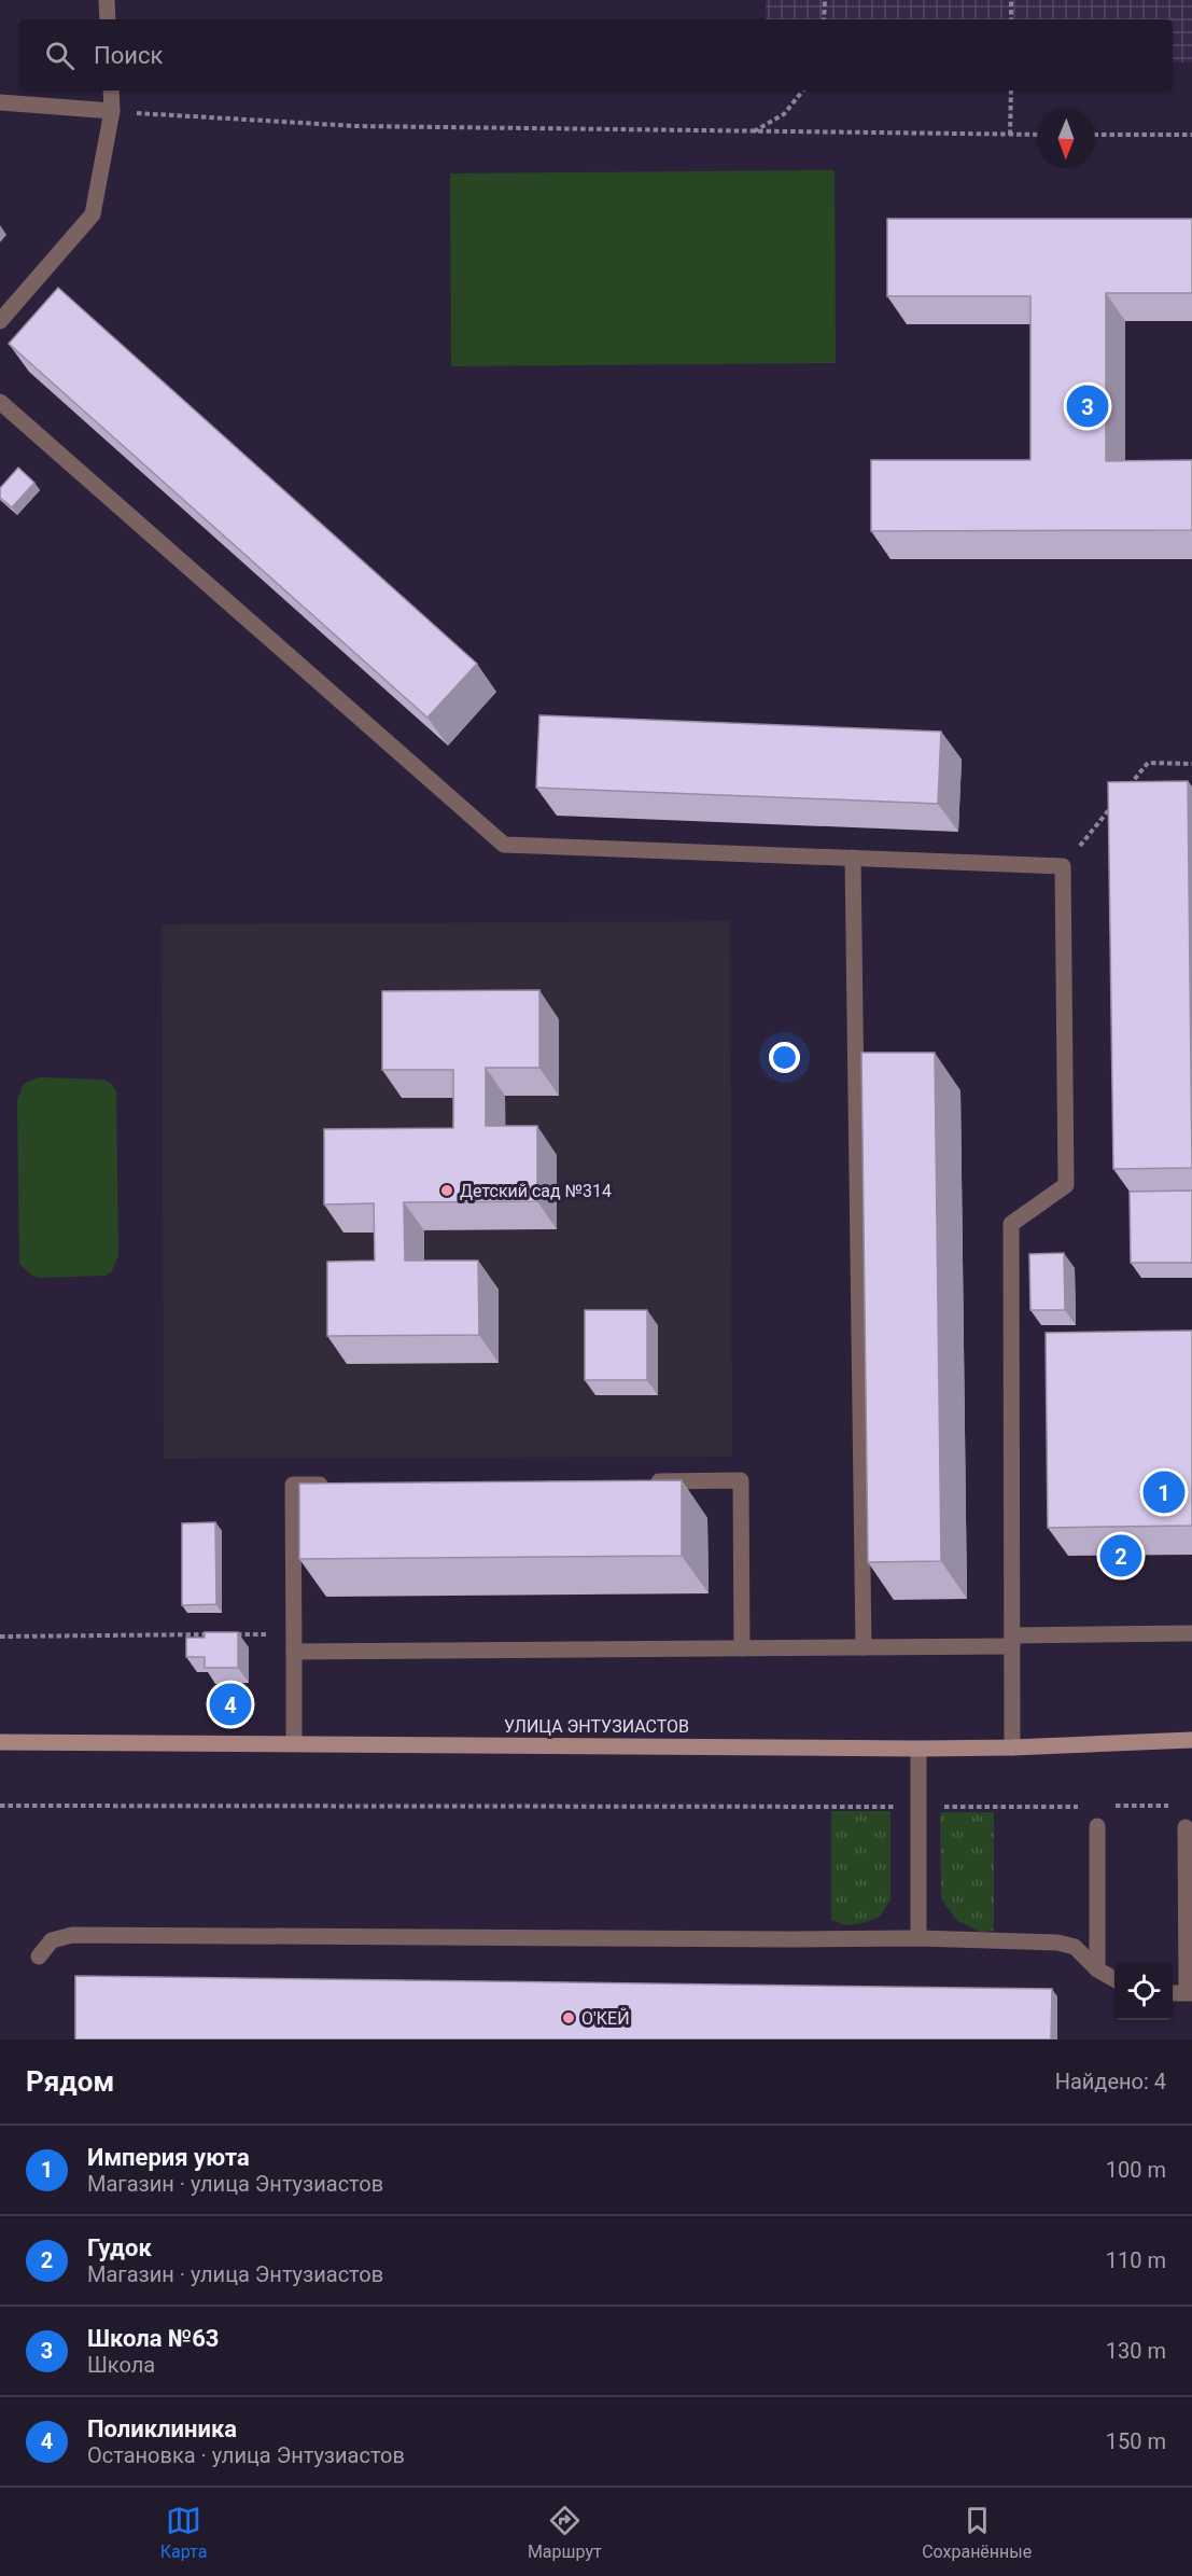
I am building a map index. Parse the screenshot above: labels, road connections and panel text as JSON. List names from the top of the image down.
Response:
{
  "streets": {
    "main road": ["УЛИЦА ЭНТУЗИАСТОВ"]
  },
  "places": ["Детский сад №314", "О'КЕЙ"],
  "north": "bottom",
  "page": {
    "search": "Поиск",
    "pins": [
      "3",
      "1",
      "2",
      "4"
    ],
    "heading": ["Рядом", "Найдено: 4"],
    "list": [
      {
        "mark": "1",
        "name": "Империя уюта",
        "note": "Магазин · улица Энтузиастов",
        "value": "100 m"
      },
      {
        "mark": "2",
        "name": "Гудок",
        "note": "Магазин · улица Энтузиастов",
        "value": "110 m"
      },
      {
        "mark": "3",
        "name": "Школа №63",
        "note": "Школа",
        "value": "130 m"
      },
      {
        "mark": "4",
        "name": "Поликлиника",
        "note": "Остановка · улица Энтузиастов",
        "value": "150 m"
      }
    ],
    "nav": ["Карта", "Маршрут", "Сохранённые"]
  }
}
